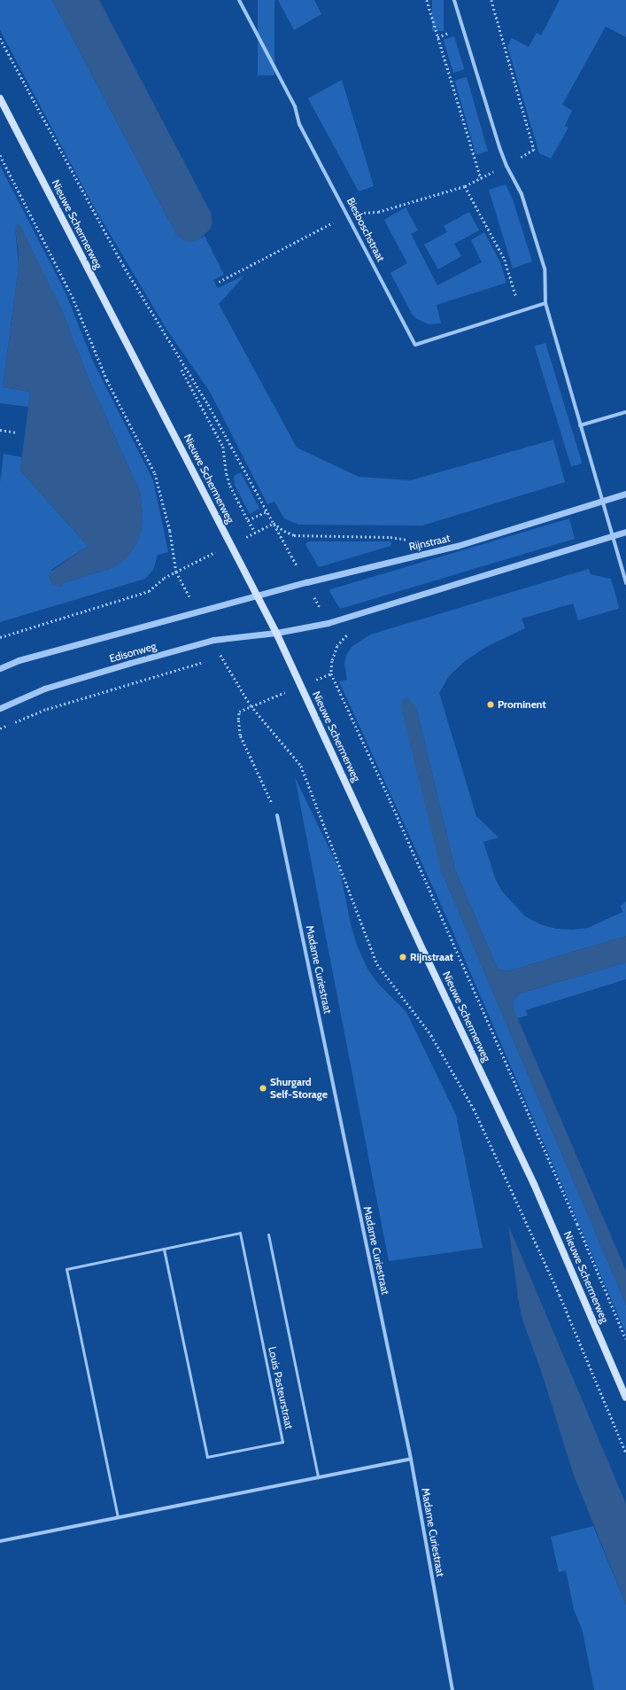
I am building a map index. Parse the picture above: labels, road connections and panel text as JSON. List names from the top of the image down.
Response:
{
  "streets": {
    "main road": ["Nieuwe Schermerweg"],
    "street": [
      "Biesboschstraat",
      "Rijnstraat",
      "Edisonweg",
      "Madame Curiestraat"
    ],
    "lane": ["Louis Pasteurstraat"]
  },
  "crossings": [
    ["Nieuwe Schermerweg", "Rijnstraat"],
    ["Nieuwe Schermerweg", "Edisonweg"],
    ["Rijnstraat", "Edisonweg"]
  ],
  "places": ["Prominent", "Rijnstraat", "Shurgard Self-Storage"]
}
